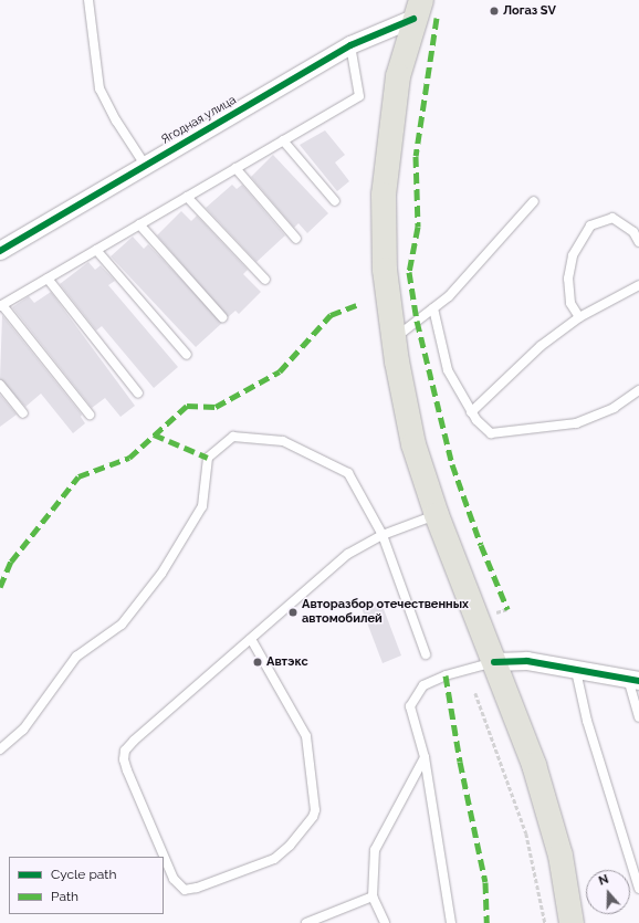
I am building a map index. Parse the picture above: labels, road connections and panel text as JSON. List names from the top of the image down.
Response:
{
  "streets": {
    "street": ["Ягодная улица"]
  },
  "places": ["Логаз SV", "Авторазбор отечественных автомобилей", "Автэкс"],
  "legend": ["Cycle path", "Path"],
  "north": "top"
}
